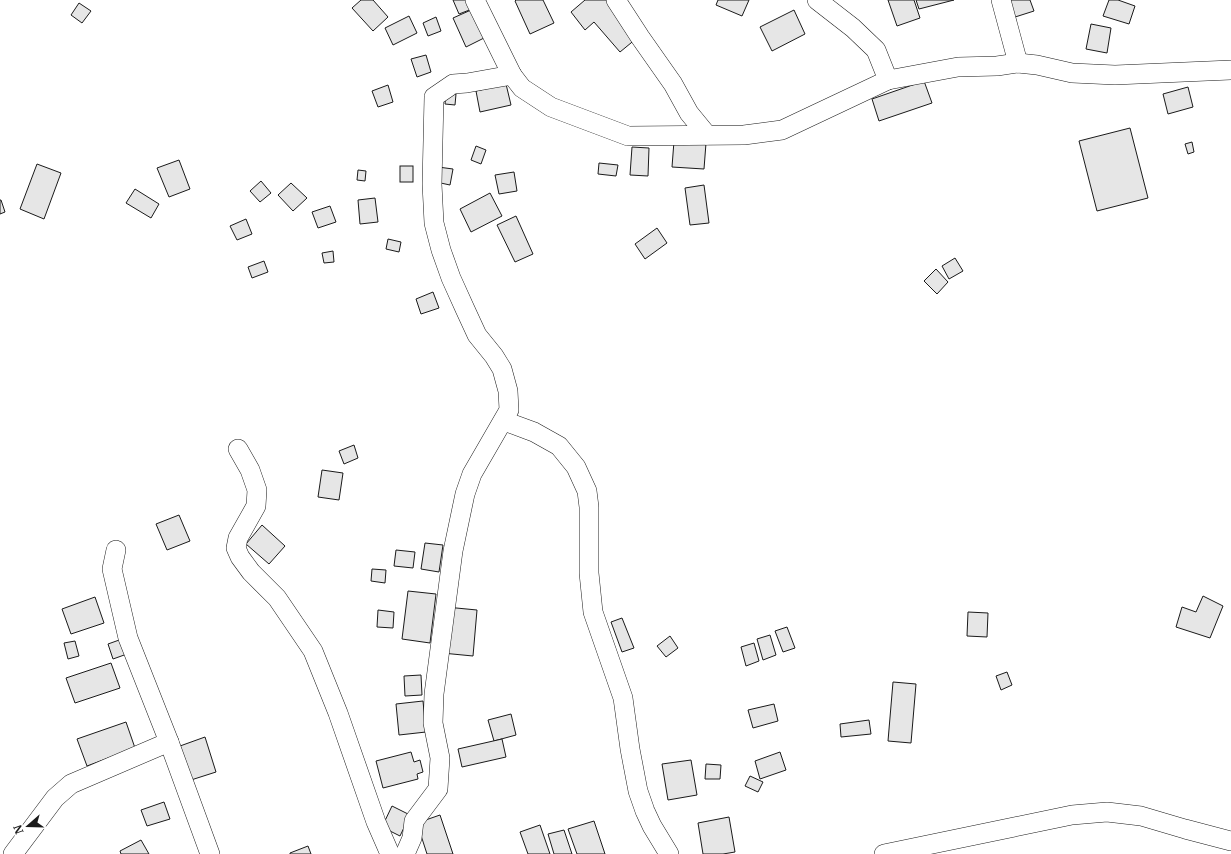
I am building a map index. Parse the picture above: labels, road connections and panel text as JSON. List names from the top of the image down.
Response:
{
  "north": "left"
}
